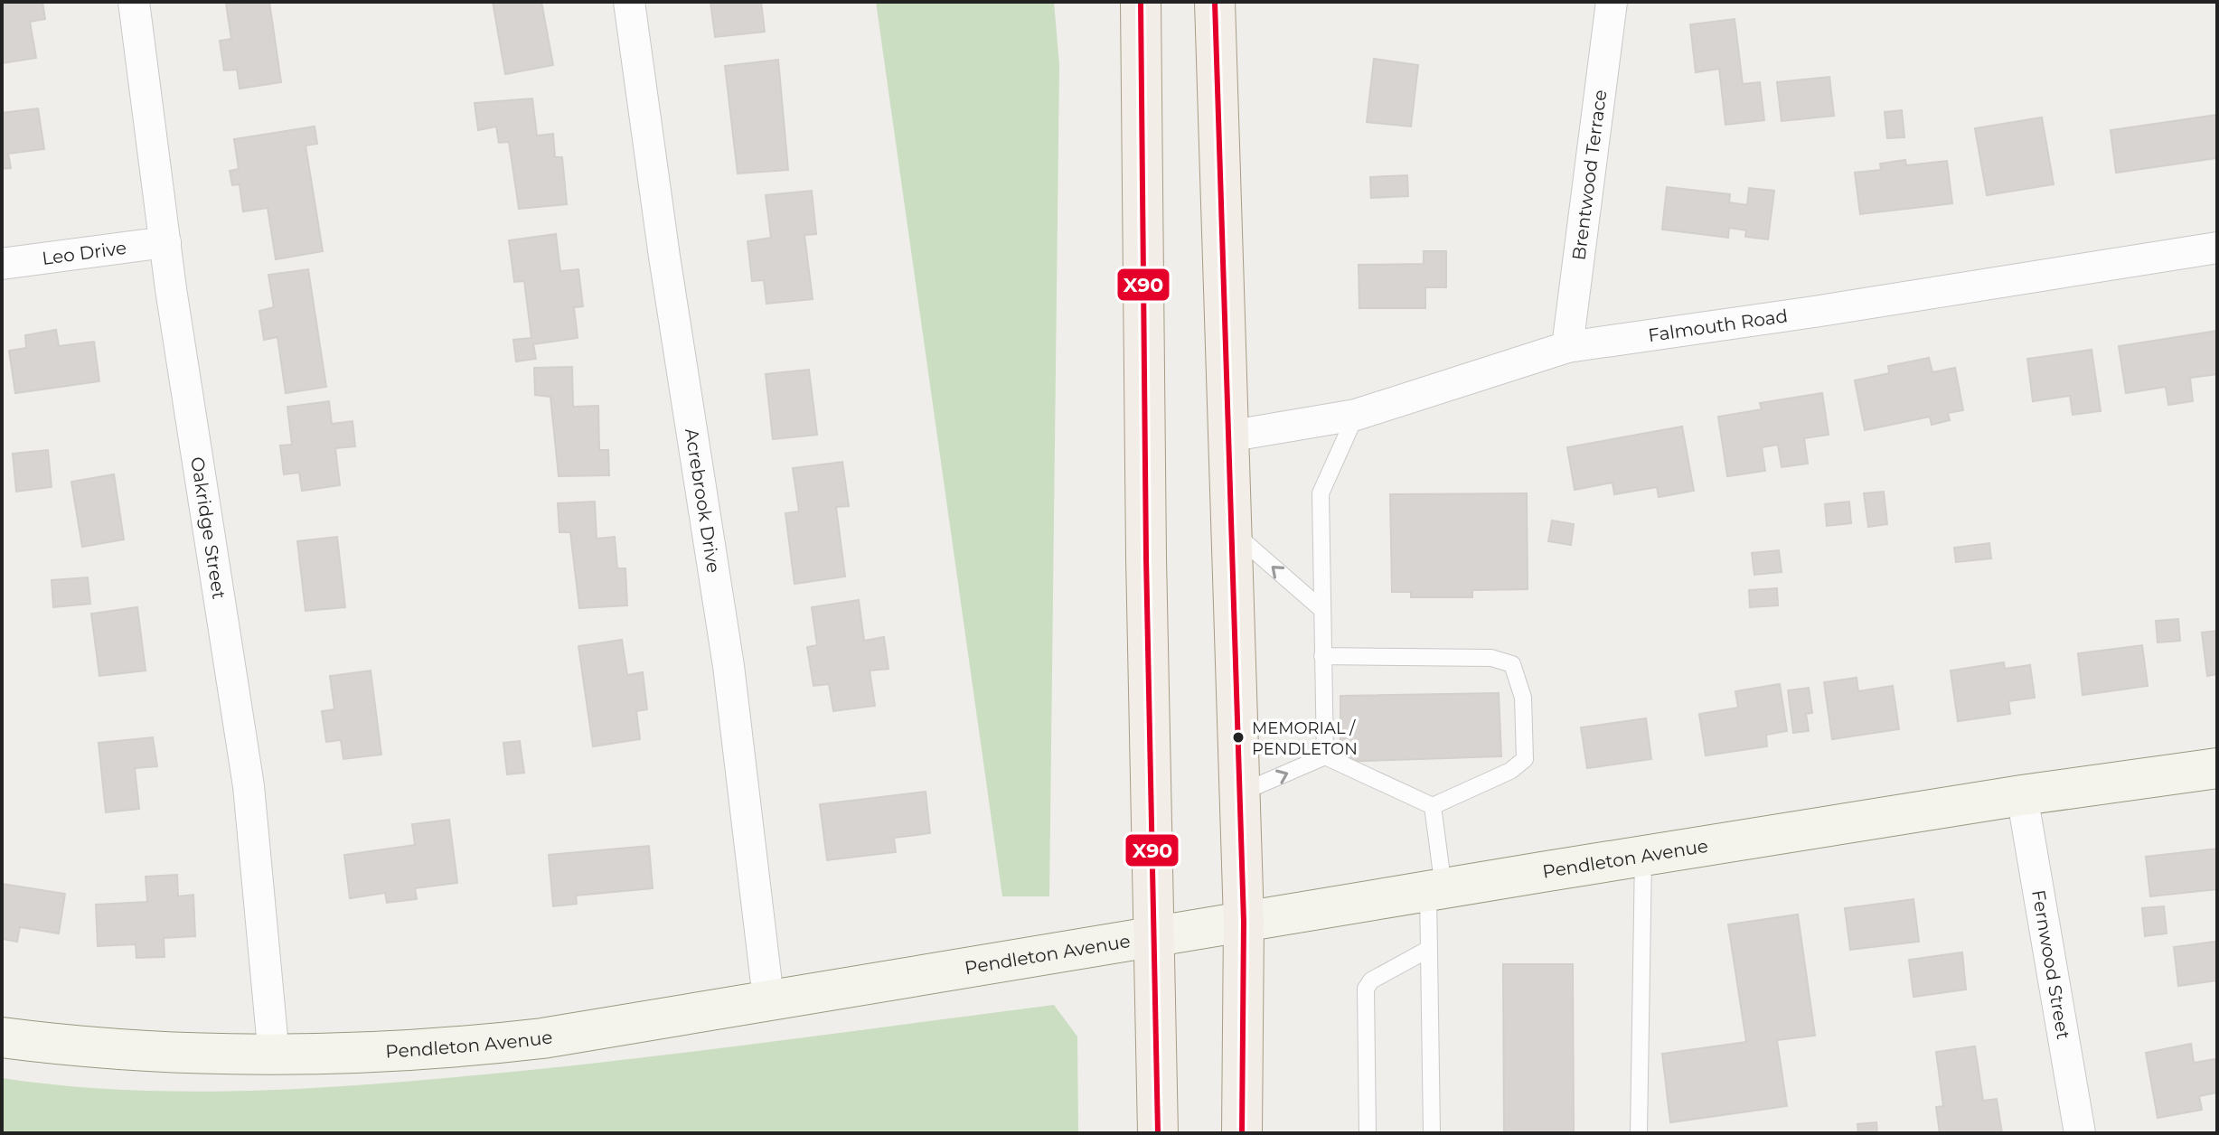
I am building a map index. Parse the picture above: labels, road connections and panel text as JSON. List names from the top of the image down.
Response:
{
  "streets": {
    "street": [
      "Brentwood Terrace",
      "Leo Drive",
      "Falmouth Road",
      "Acrebrook Drive",
      "Oakridge Street",
      "Pendleton Avenue",
      "Fernwood Street"
    ]
  },
  "crossings": [
    ["Brentwood Terrace", "Falmouth Road"],
    ["Leo Drive", "Oakridge Street"],
    ["Acrebrook Drive", "Pendleton Avenue"],
    ["Oakridge Street", "Pendleton Avenue"],
    ["Pendleton Avenue", "Fernwood Street"]
  ],
  "places": ["MEMORIAL / PENDLETON"],
  "lines": ["transit line X90"]
}
